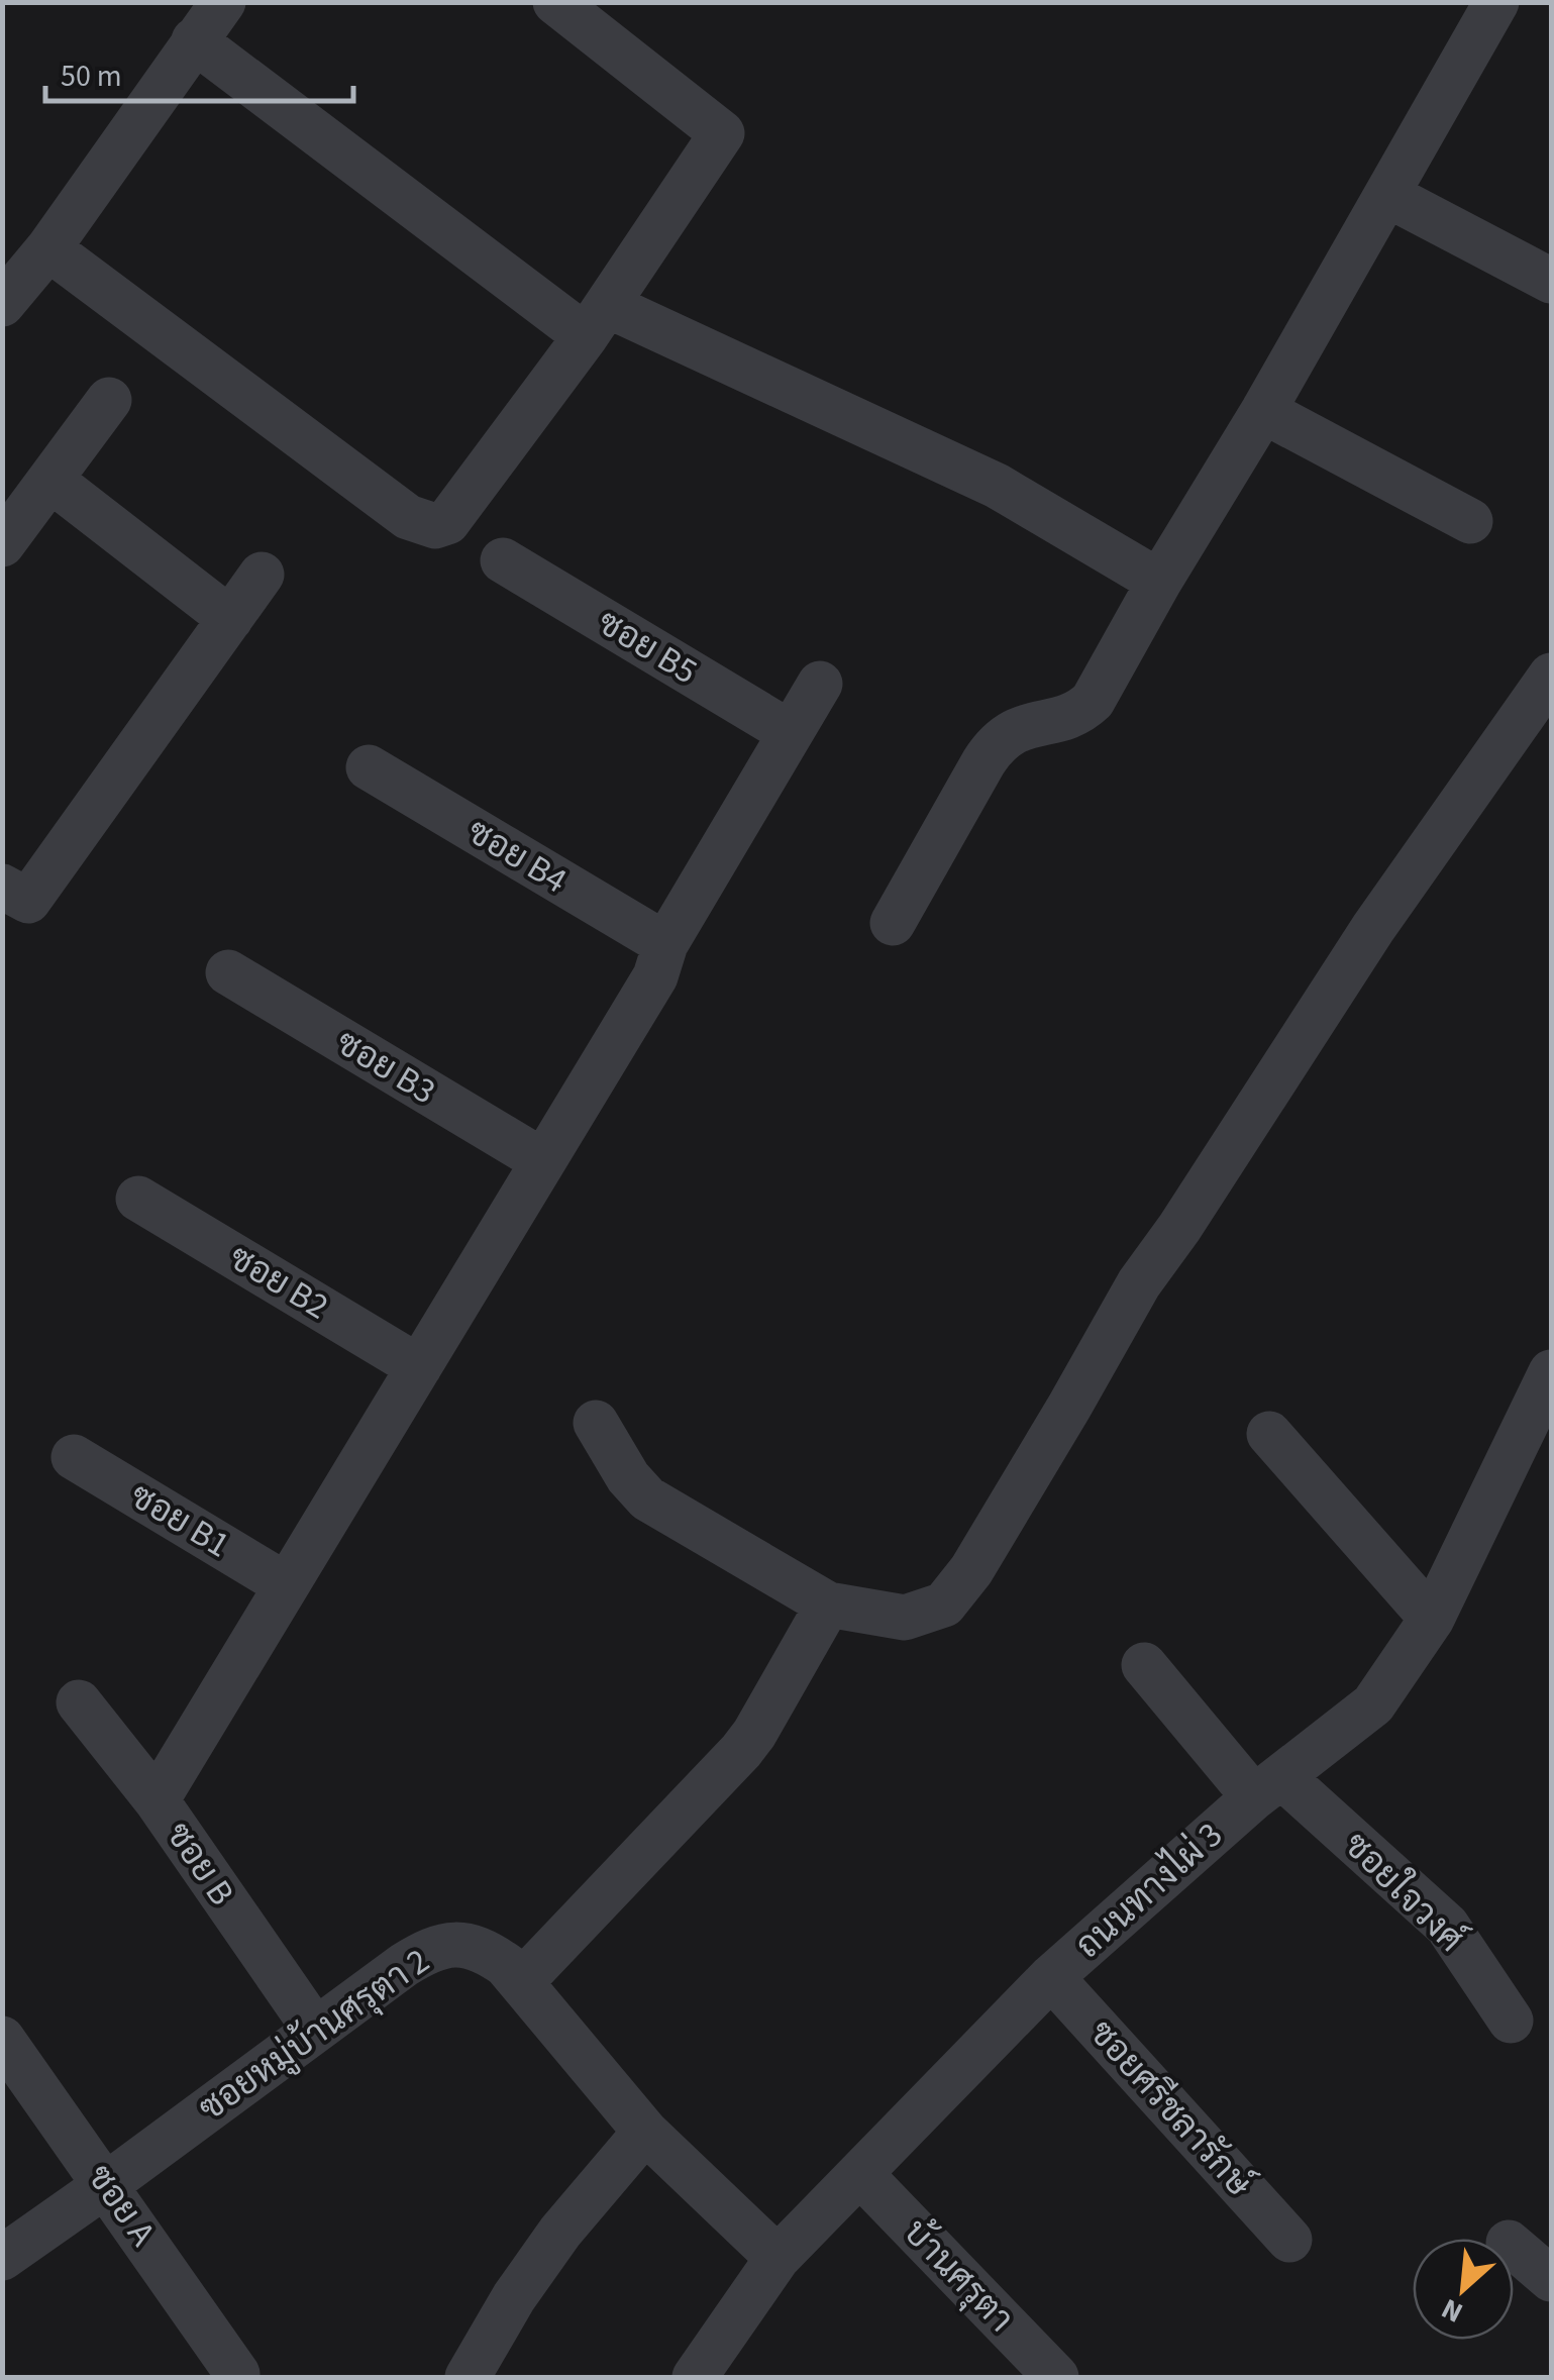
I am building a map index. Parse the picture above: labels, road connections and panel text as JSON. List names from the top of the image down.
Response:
{
  "streets": {
    "street": [
      "ซอย B5",
      "ซอย B4",
      "ซอย B3",
      "ซอย B2",
      "ซอย B1",
      "ซอย B",
      "ถนนทางไผ่ 3",
      "ซอยใจวงศ์",
      "ซอยหมู่บ้านศรุตา 2",
      "ซอยศรีชลารักษ์",
      "ซอย A",
      "บ้านศรุตา"
    ]
  },
  "crossings": [
    ["ซอย B", "ซอยหมู่บ้านศรุตา 2"],
    ["ถนนทางไผ่ 3", "ซอยใจวงศ์"],
    ["ถนนทางไผ่ 3", "ซอยหมู่บ้านศรุตา 2"],
    ["ถนนทางไผ่ 3", "ซอยศรีชลารักษ์"],
    ["ถนนทางไผ่ 3", "บ้านศรุตา"],
    ["ซอยหมู่บ้านศรุตา 2", "ซอย A"]
  ],
  "scale_bar": "50 m",
  "north": "bottom left"
}
